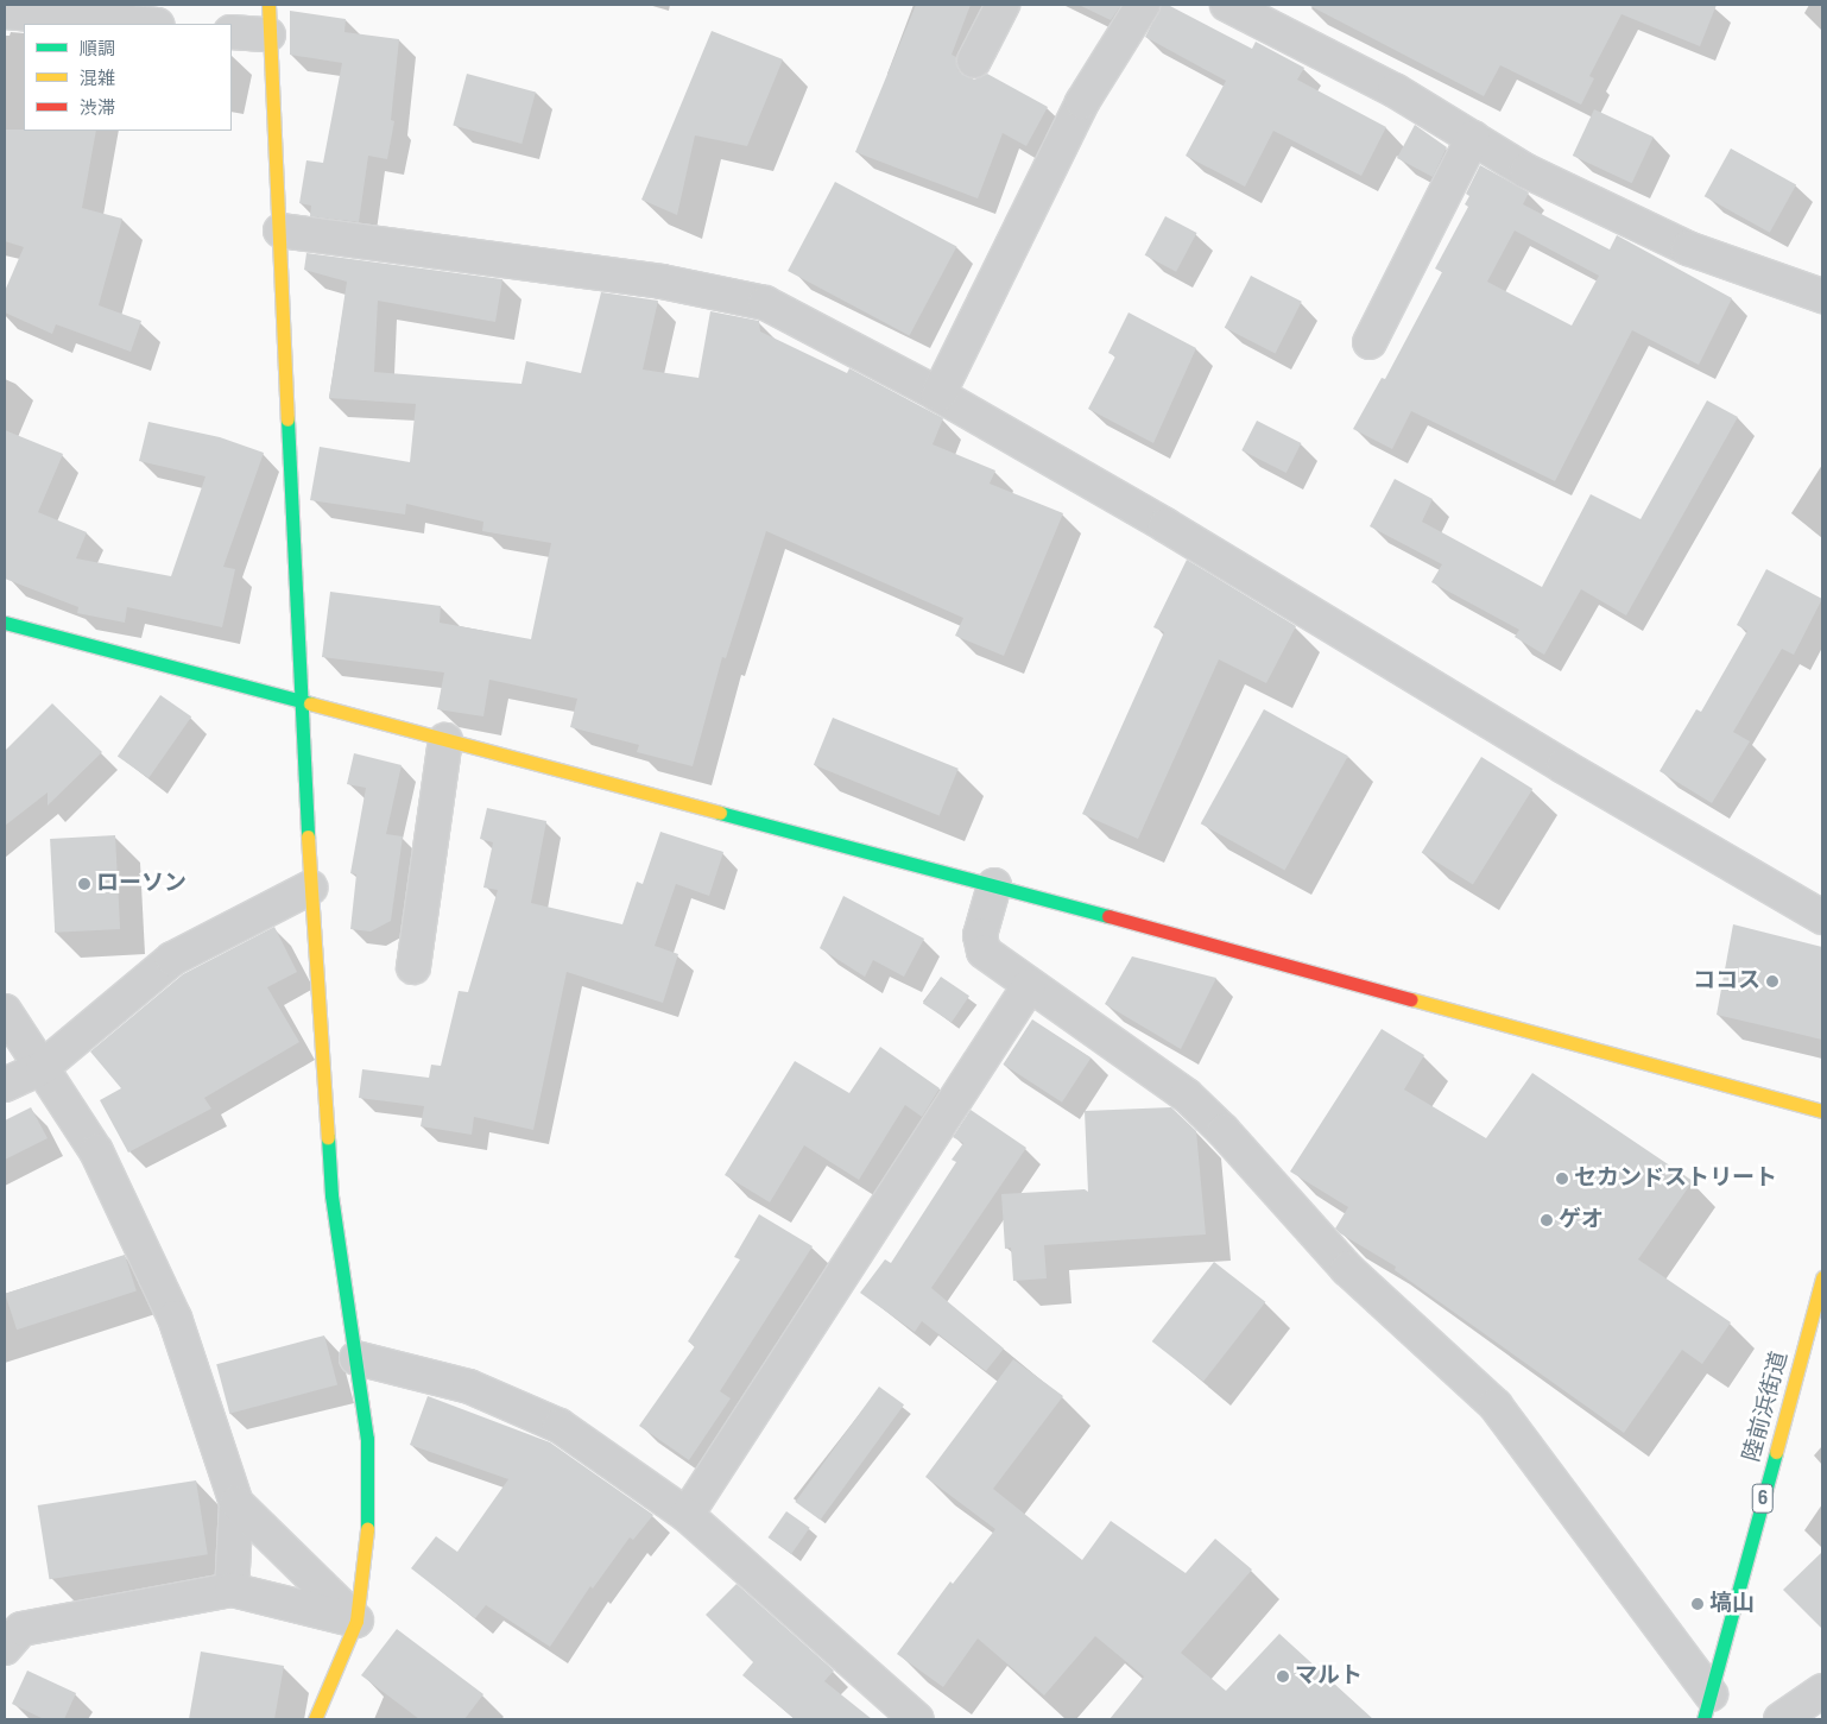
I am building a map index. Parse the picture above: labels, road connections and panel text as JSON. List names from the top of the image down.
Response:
{
  "streets": {
    "main road": ["陸前浜街道", "6"]
  },
  "places": [
    "ローソン",
    "ココス",
    "セカンドストリート",
    "ゲオ",
    "塙山",
    "マルト"
  ],
  "legend": ["順調", "混雑", "渋滞"]
}
